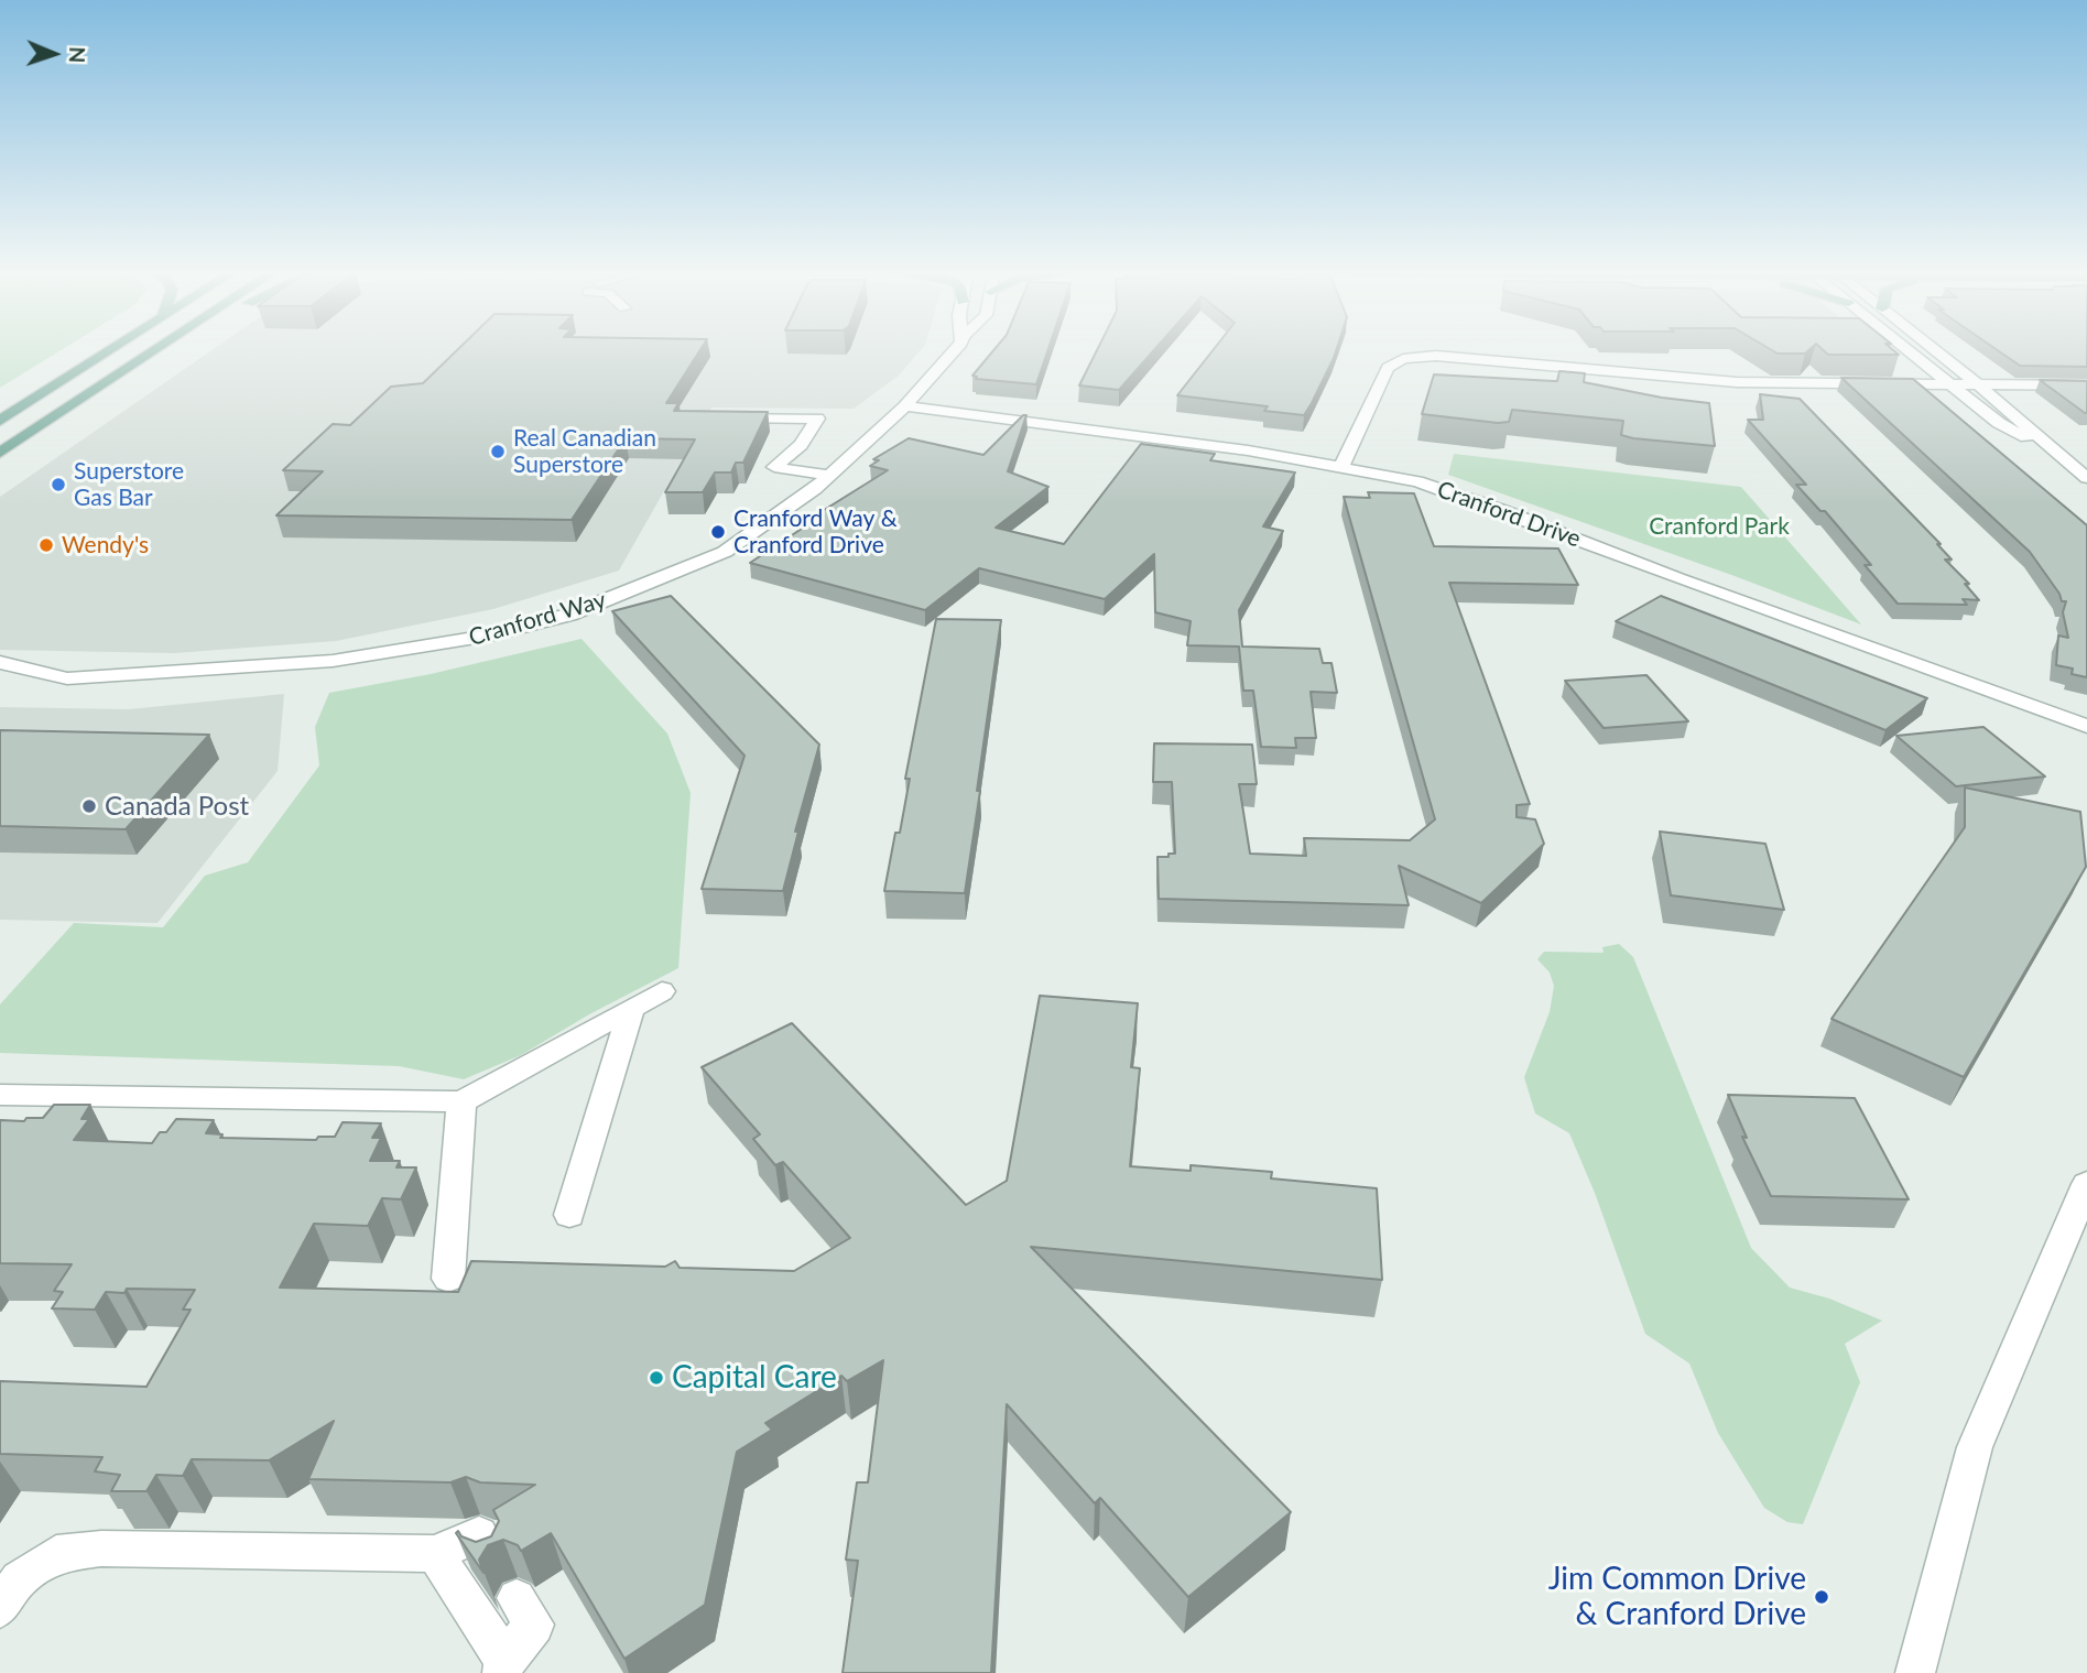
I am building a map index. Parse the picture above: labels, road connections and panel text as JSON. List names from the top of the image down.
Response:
{
  "streets": {
    "street": ["Cranford Drive", "Cranford Way"]
  },
  "crossings": [
    ["Cranford Drive", "Cranford Way"]
  ],
  "parks": ["Cranford Park"],
  "places": [
    "Real Canadian Superstore",
    "Superstore Gas Bar",
    "Cranford Way & Cranford Drive",
    "Wendy's",
    "Canada Post",
    "Capital Care",
    "Jim Common Drive & Cranford Drive"
  ],
  "north": "right"
}
